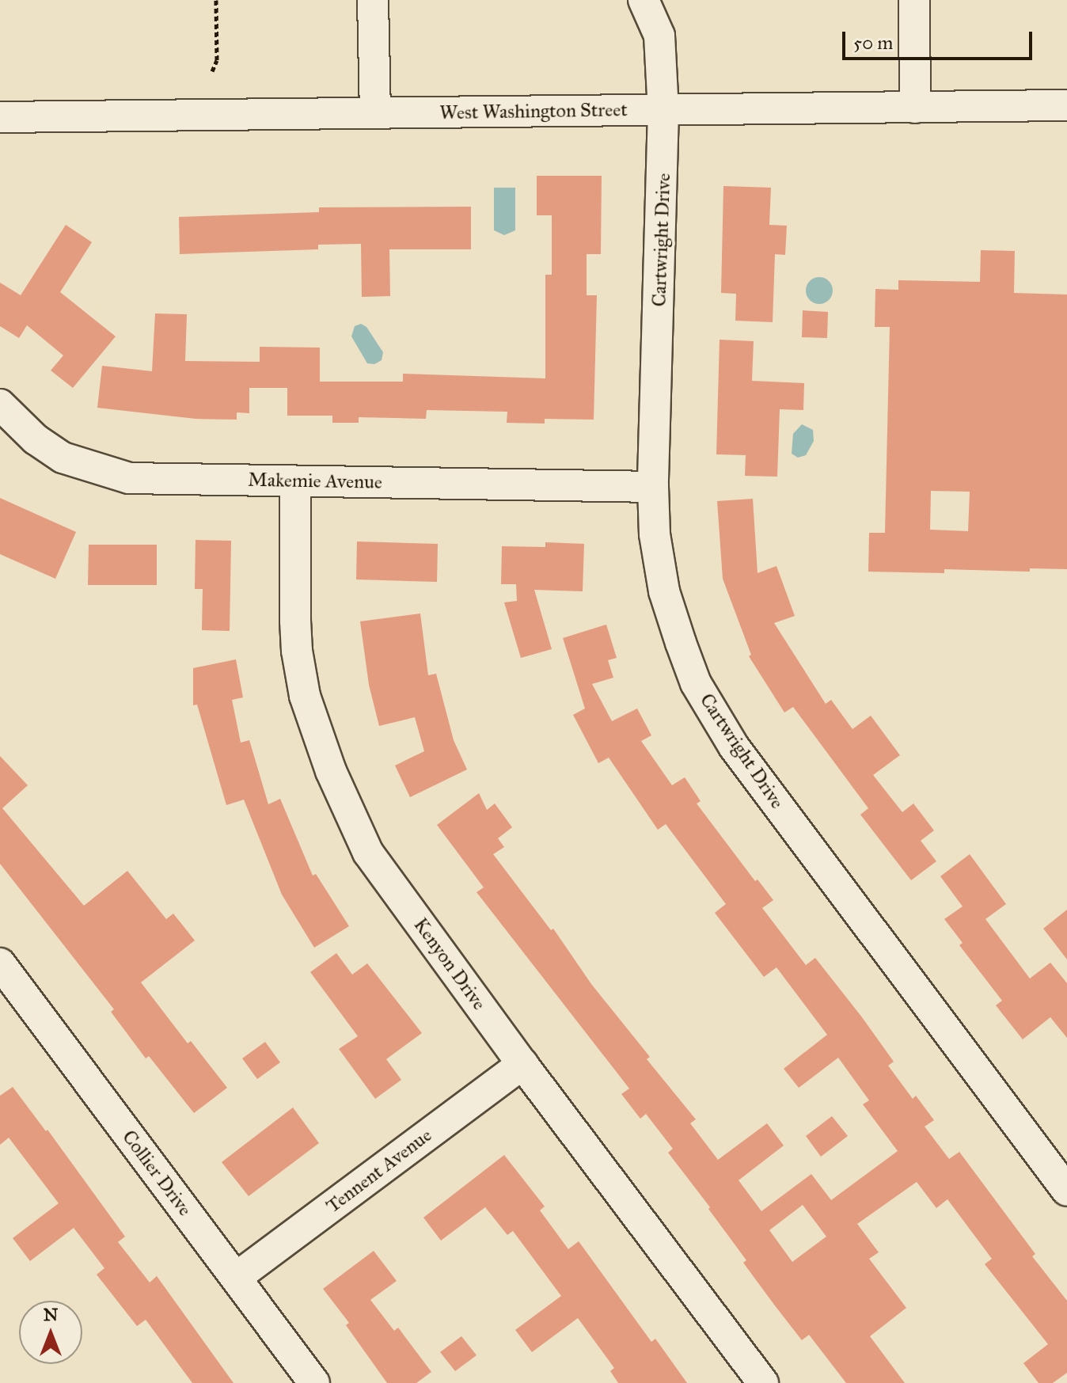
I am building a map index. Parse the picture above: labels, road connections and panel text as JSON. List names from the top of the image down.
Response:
{
  "streets": {
    "street": [
      "West Washington Street",
      "Cartwright Drive",
      "Makemie Avenue",
      "Kenyon Drive",
      "Tennent Avenue",
      "Collier Drive"
    ]
  },
  "crossings": [
    ["West Washington Street", "Cartwright Drive"],
    ["Cartwright Drive", "Makemie Avenue"],
    ["Makemie Avenue", "Kenyon Drive"],
    ["Kenyon Drive", "Tennent Avenue"],
    ["Tennent Avenue", "Collier Drive"]
  ],
  "scale_bar": "50 m",
  "north": "top"
}
